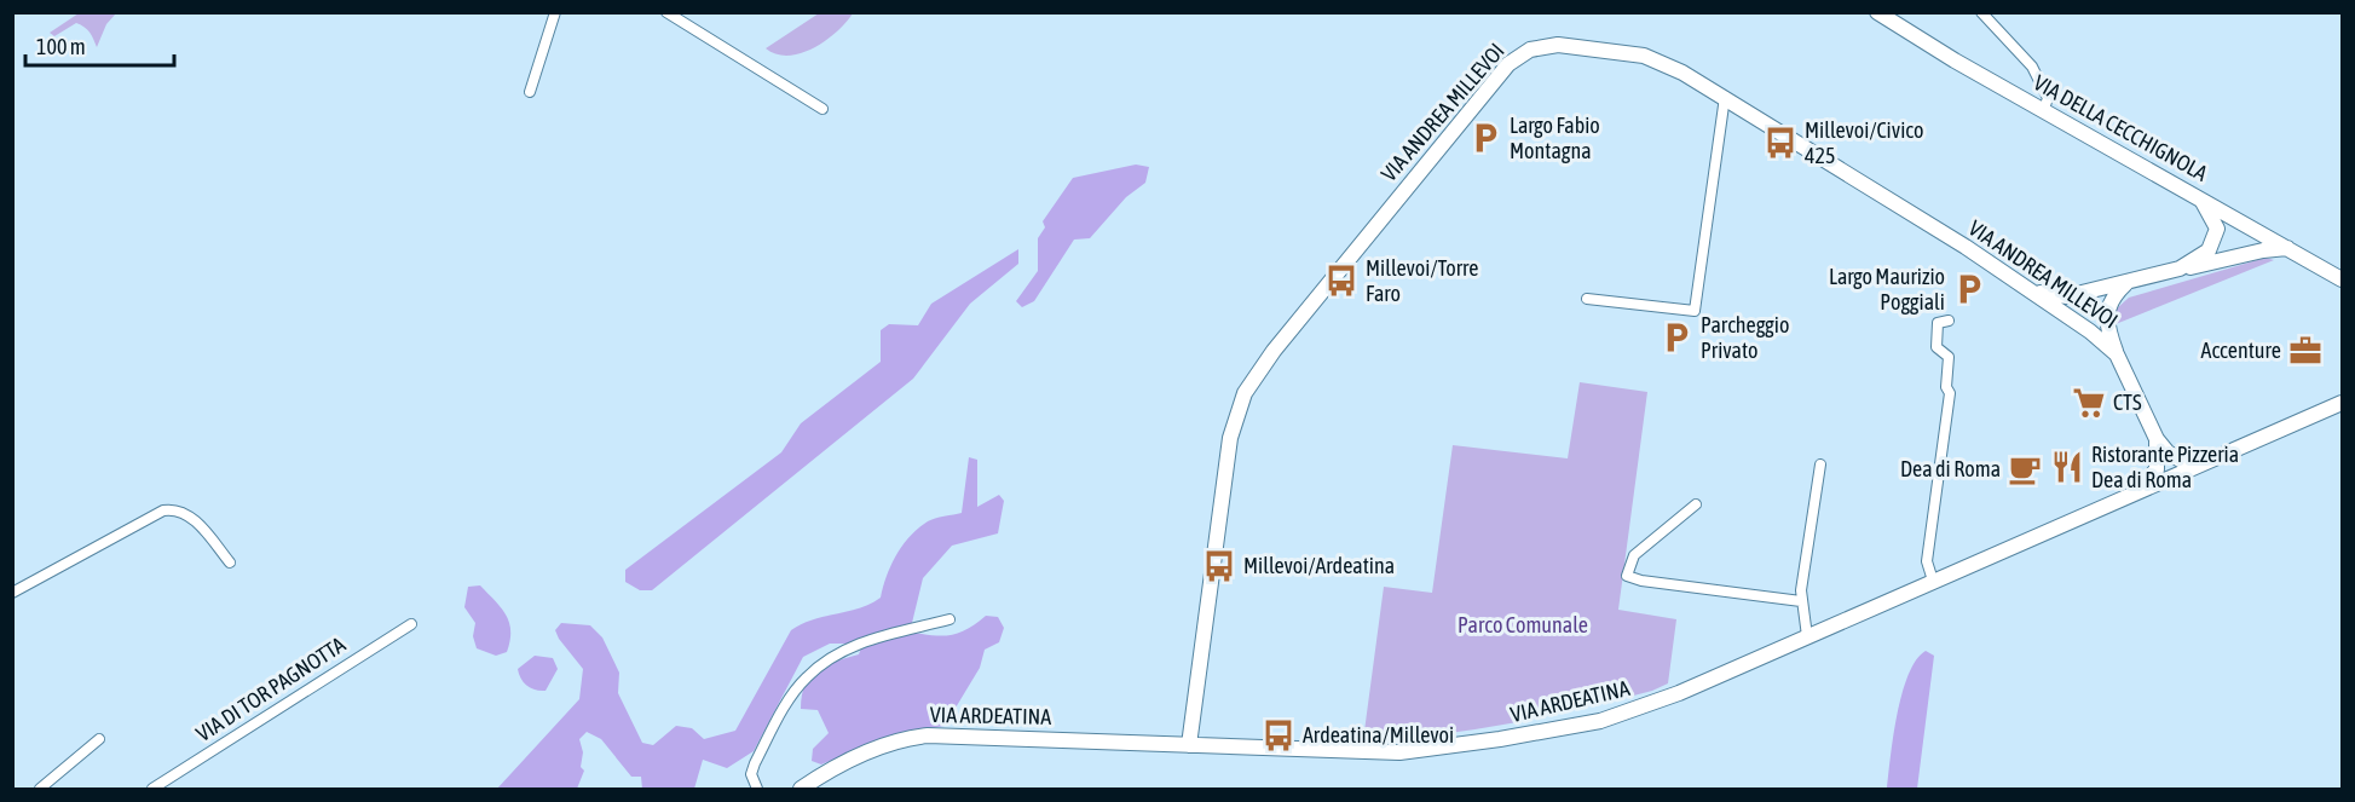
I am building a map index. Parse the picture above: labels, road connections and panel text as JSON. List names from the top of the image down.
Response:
{
  "streets": {
    "main road": ["VIA ANDREA MILLEVOI", "VIA DELLA CECCHIGNOLA", "VIA ARDEATINA"],
    "street": ["VIA DI TOR PAGNOTTA"]
  },
  "crossings": [
    ["VIA ANDREA MILLEVOI", "VIA ARDEATINA"]
  ],
  "parks": ["Parco Comunale"],
  "places": {
    "parking": ["Largo Fabio Montagna", "Largo Maurizio Poggiali", "Parcheggio Privato"],
    "bus stop": [
      "Millevoi/Civico 425",
      "Millevoi/Torre Faro",
      "Millevoi/Ardeatina",
      "Ardeatina/Millevoi"
    ],
    "office": ["Accenture"],
    "supermarket": ["CTS"],
    "restaurant": ["Ristorante Pizzeria Dea di Roma"],
    "cafe": ["Dea di Roma"]
  },
  "scale_bar": "100 m"
}
